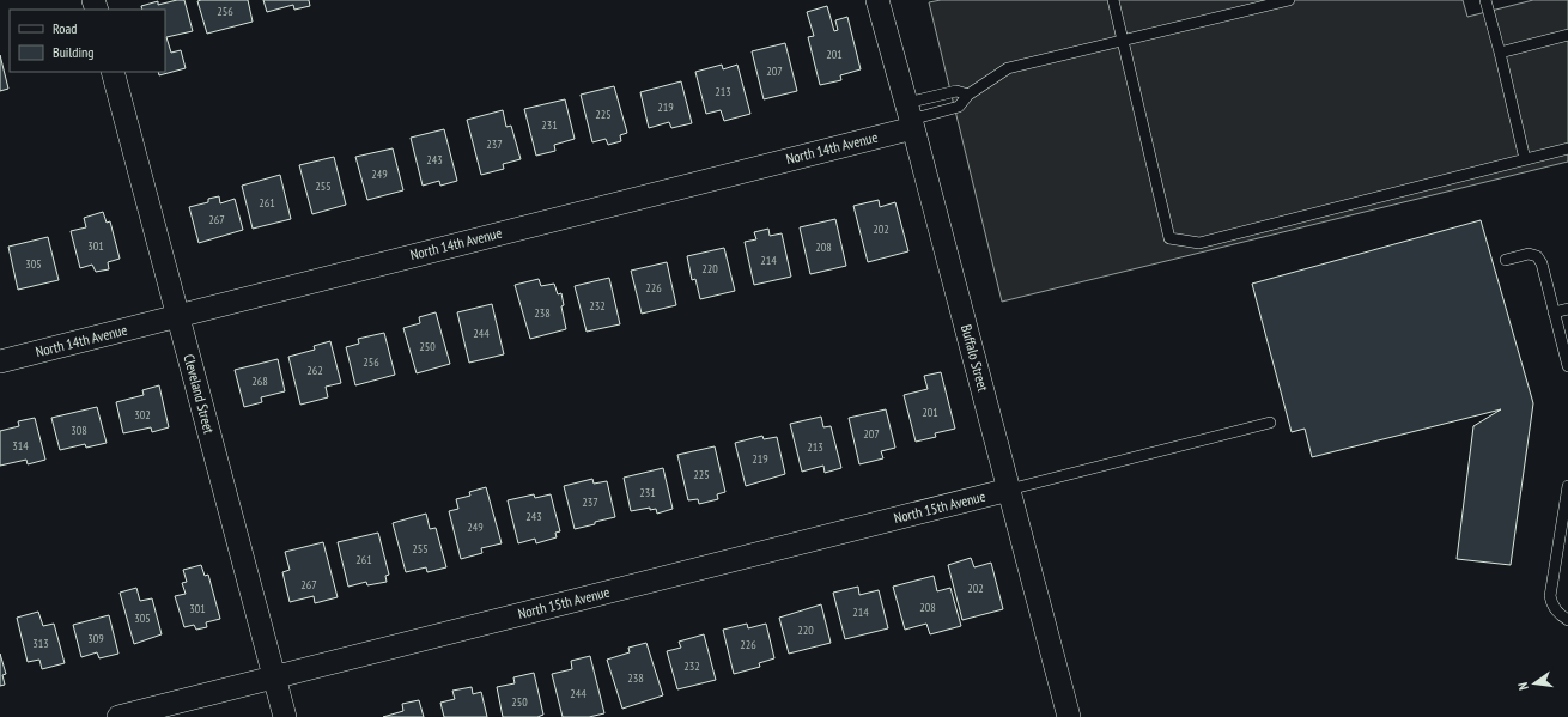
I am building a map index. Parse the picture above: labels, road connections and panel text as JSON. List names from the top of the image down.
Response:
{
  "streets": {
    "street": [
      "North 14th Avenue",
      "Buffalo Street",
      "Cleveland Street",
      "North 15th Avenue"
    ]
  },
  "crossings": [
    ["North 14th Avenue", "Buffalo Street"],
    ["North 14th Avenue", "Cleveland Street"],
    ["Buffalo Street", "North 15th Avenue"],
    ["Cleveland Street", "North 15th Avenue"]
  ],
  "house_numbers": [
    "256",
    "201",
    "207",
    "213",
    "219",
    "225",
    "231",
    "237",
    "243",
    "249",
    "255",
    "261",
    "267",
    "202",
    "301",
    "208",
    "214",
    "305",
    "220",
    "226",
    "232",
    "238",
    "244",
    "250",
    "256",
    "262",
    "268",
    "201",
    "302",
    "308",
    "207",
    "314",
    "213",
    "219",
    "225",
    "231",
    "237",
    "243",
    "249",
    "255",
    "261",
    "267",
    "202",
    "208",
    "301",
    "214",
    "305",
    "220",
    "309",
    "313",
    "226",
    "232",
    "238",
    "244",
    "250"
  ],
  "legend": ["Road", "Building"],
  "north": "left"
}
